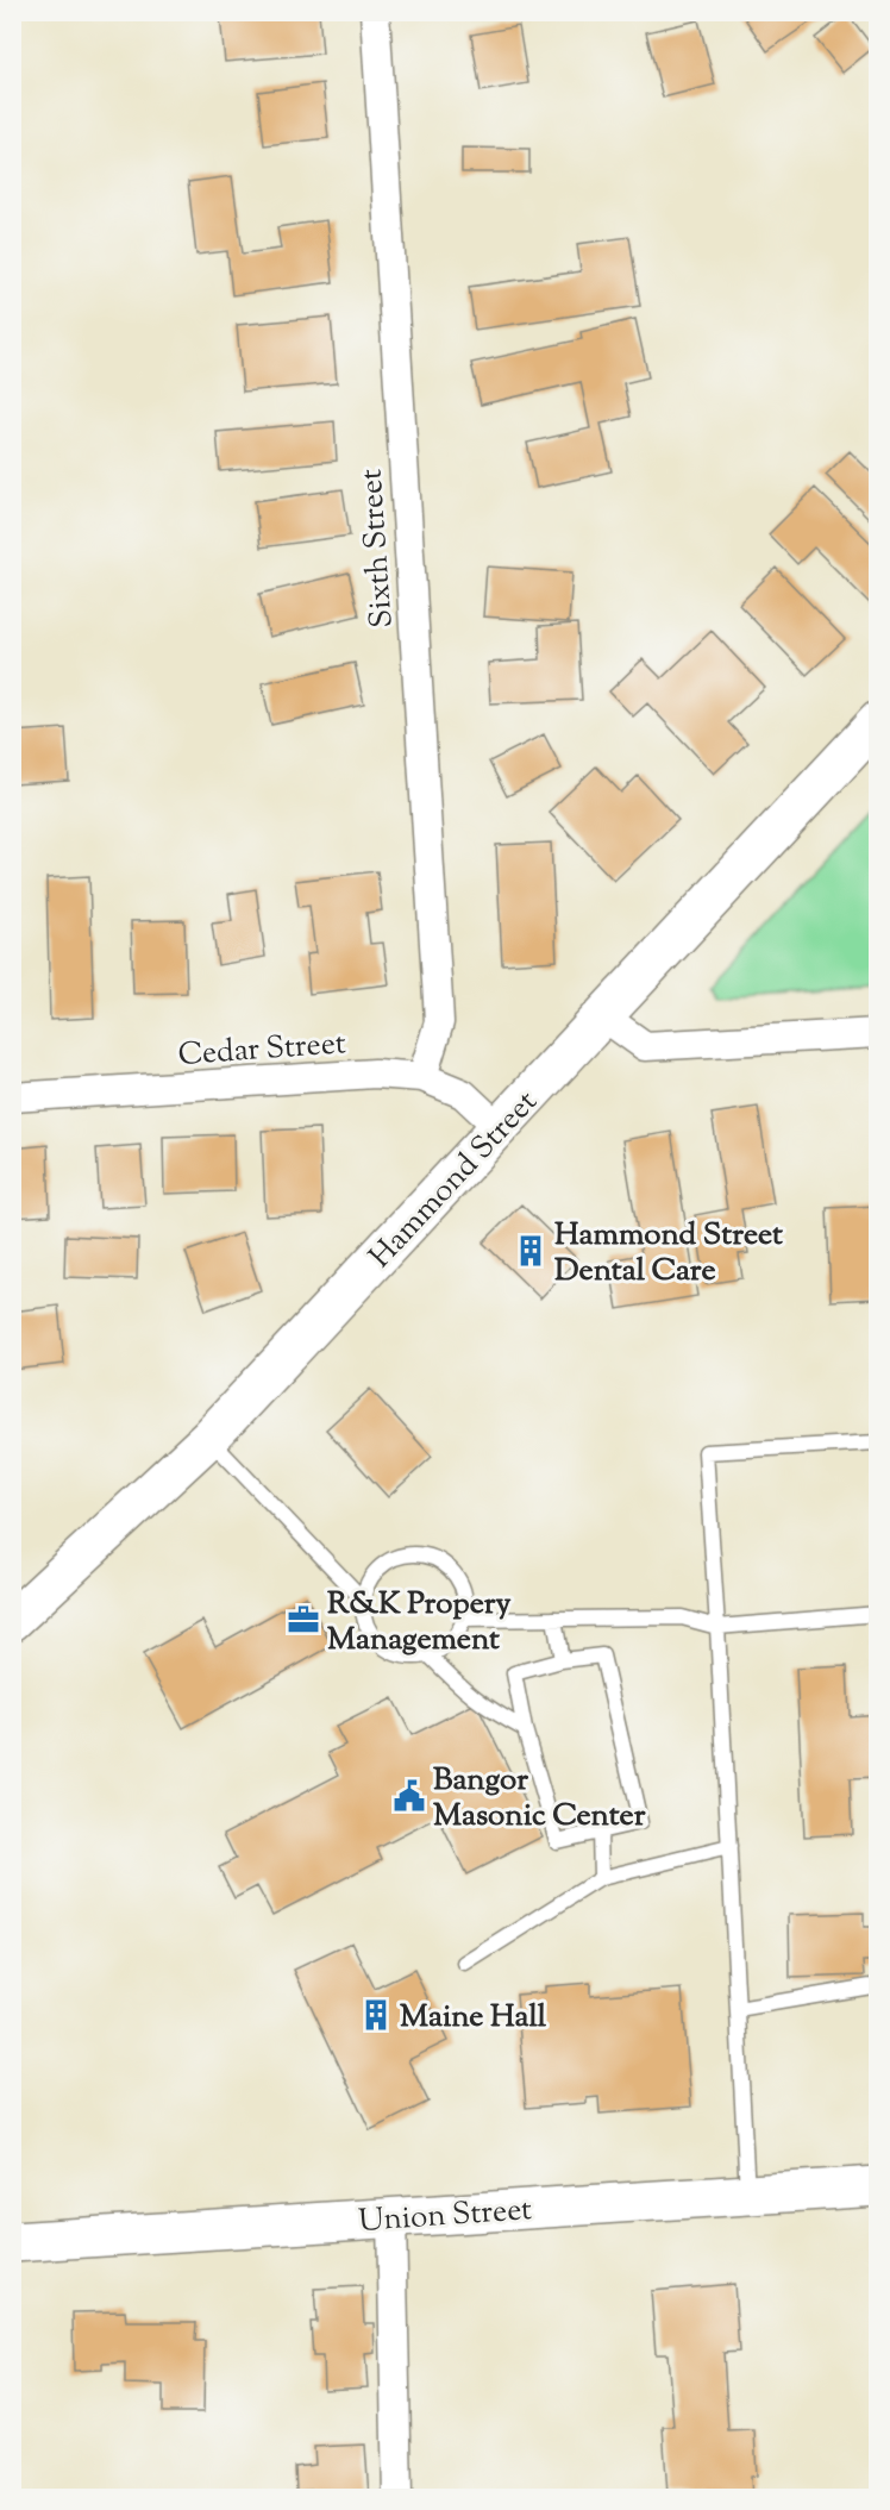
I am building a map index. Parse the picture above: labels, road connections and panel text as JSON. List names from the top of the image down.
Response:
{
  "streets": {
    "main road": ["Hammond Street", "Union Street"],
    "street": ["Sixth Street", "Cedar Street"]
  },
  "crossings": [
    ["Sixth Street", "Cedar Street"],
    ["Cedar Street", "Hammond Street"]
  ],
  "places": {
    "building": ["Hammond Street Dental Care", "Maine Hall"],
    "office": ["R&K Propery Management"],
    "public building": ["Bangor Masonic Center"]
  }
}
